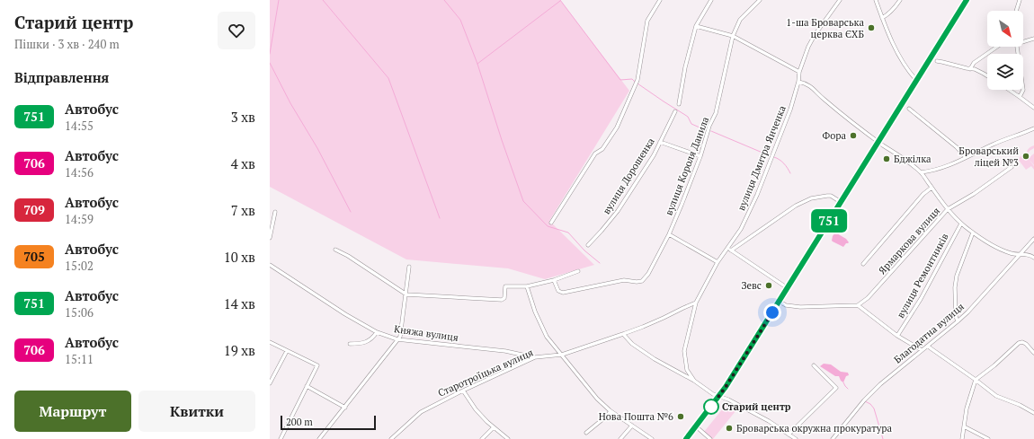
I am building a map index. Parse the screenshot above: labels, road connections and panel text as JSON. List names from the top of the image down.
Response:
{
  "streets": {
    "street": [
      "вулиця Дмитра Янченка",
      "вулиця Короля Данила",
      "вулиця Дорошенка",
      "Ярмаркова вулиця",
      "вулиця Ремонтників",
      "Княжа вулиця",
      "Благодатна вулиця",
      "Старотроїцька вулиця"
    ]
  },
  "crossings": [
    ["вулиця Дмитра Янченка", "Старотроїцька вулиця"],
    ["Княжа вулиця", "Старотроїцька вулиця"]
  ],
  "places": [
    "1-ша Броварська церква ЄХБ",
    "Фора",
    "Броварський ліцей №3",
    "Бджілка",
    "Зевс",
    "Старий центр",
    "Нова Пошта №6",
    "Броварська окружна прокуратура"
  ],
  "lines": ["bus line 751"],
  "scale_bar": "200 m",
  "north": "bottom right",
  "page": {
    "heading": [
      ["Старий центр", "Пішки · 3 хв · 240 m"],
      "Відправлення"
    ],
    "on_map": "751",
    "list": [
      {
        "mark": "751",
        "name": "Автобус",
        "note": "14:55",
        "value": "3 хв"
      },
      {
        "mark": "706",
        "name": "Автобус",
        "note": "14:56",
        "value": "4 хв"
      },
      {
        "mark": "709",
        "name": "Автобус",
        "note": "14:59",
        "value": "7 хв"
      },
      {
        "mark": "705",
        "name": "Автобус",
        "note": "15:02",
        "value": "10 хв"
      },
      {
        "mark": "751",
        "name": "Автобус",
        "note": "15:06",
        "value": "14 хв"
      },
      {
        "mark": "706",
        "name": "Автобус",
        "note": "15:11",
        "value": "19 хв"
      }
    ],
    "buttons": ["Маршрут", "Квитки"],
    "scale": "200 m"
  }
}
